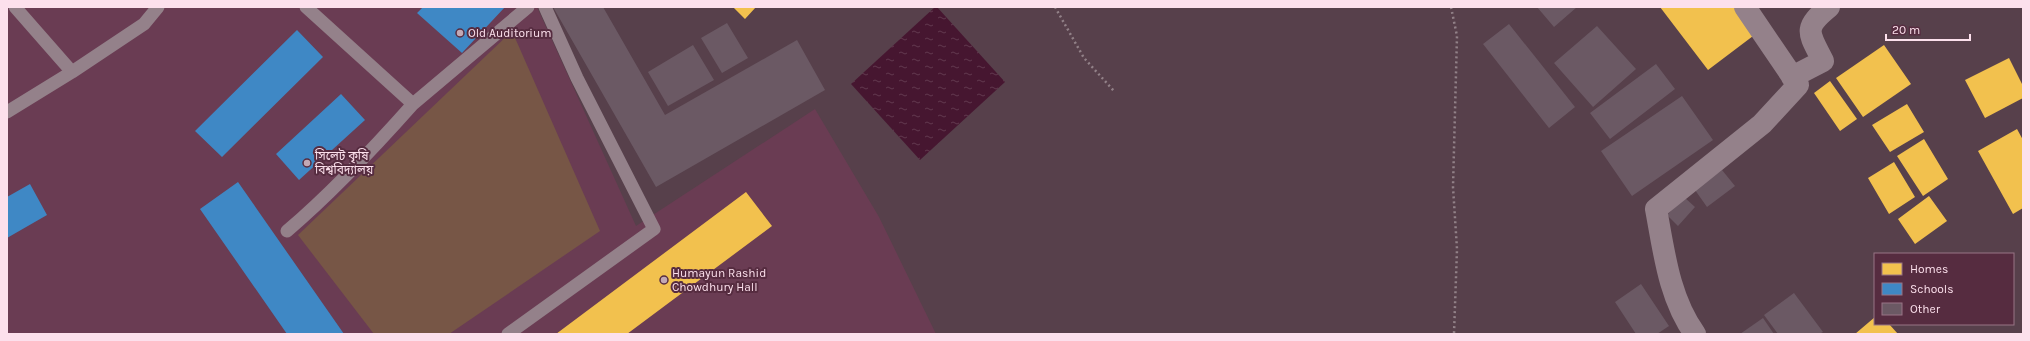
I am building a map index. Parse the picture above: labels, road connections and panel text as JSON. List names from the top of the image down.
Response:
{
  "places": ["Old Auditorium", "সিলেট কৃষি বিশ্ববিদ্যালয়", "Humayun Rashid Chowdhury Hall"],
  "legend": ["Homes", "Schools", "Other"],
  "scale_bar": "20 m"
}
